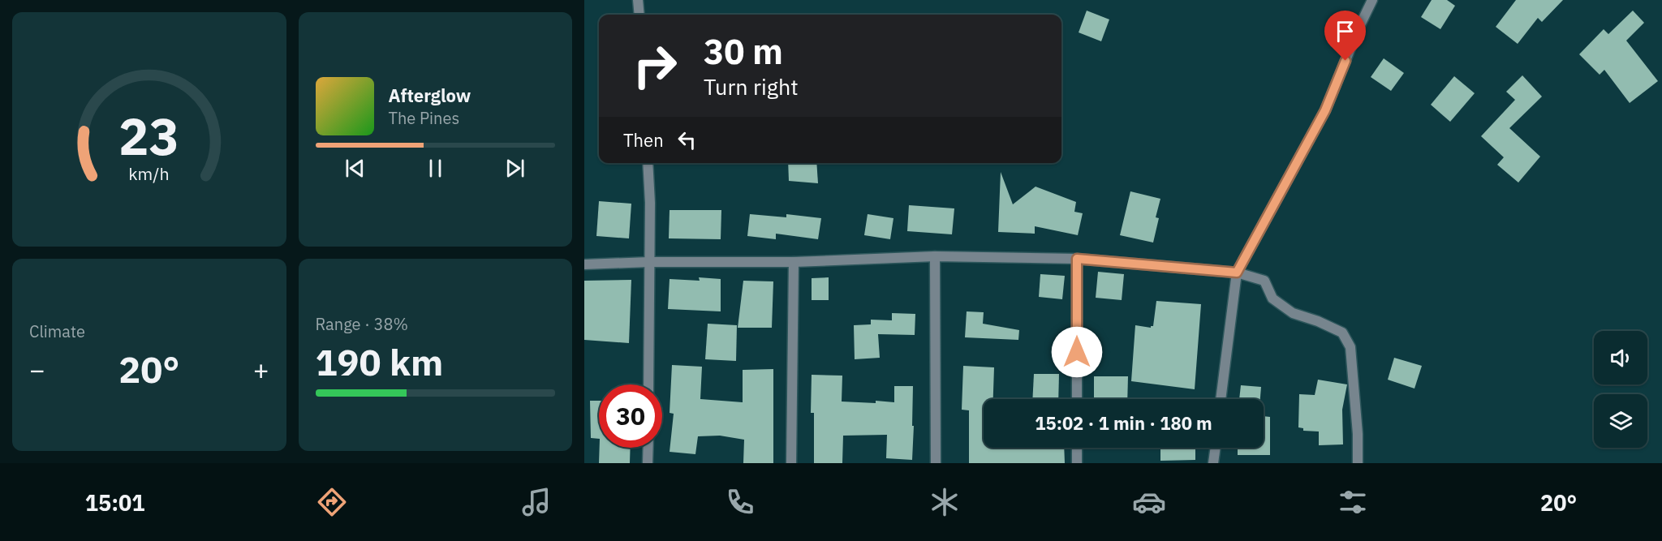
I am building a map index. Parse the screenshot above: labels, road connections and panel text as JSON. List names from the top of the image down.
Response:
{
  "page": {
    "turn": ["30 m", "Turn right"],
    "song": ["Afterglow", "The Pines"],
    "then": "Then",
    "tile": [
      "Climate",
      ["Range · 38%", "190 km"]
    ],
    "heat": ["−", "20°", "+"],
    "limit": "30",
    "trip": "15:02 · 1 min · 180 m",
    "tabs": ["15:01", "20°"],
    "gauge": ["23", "km/h"]
  }
}
